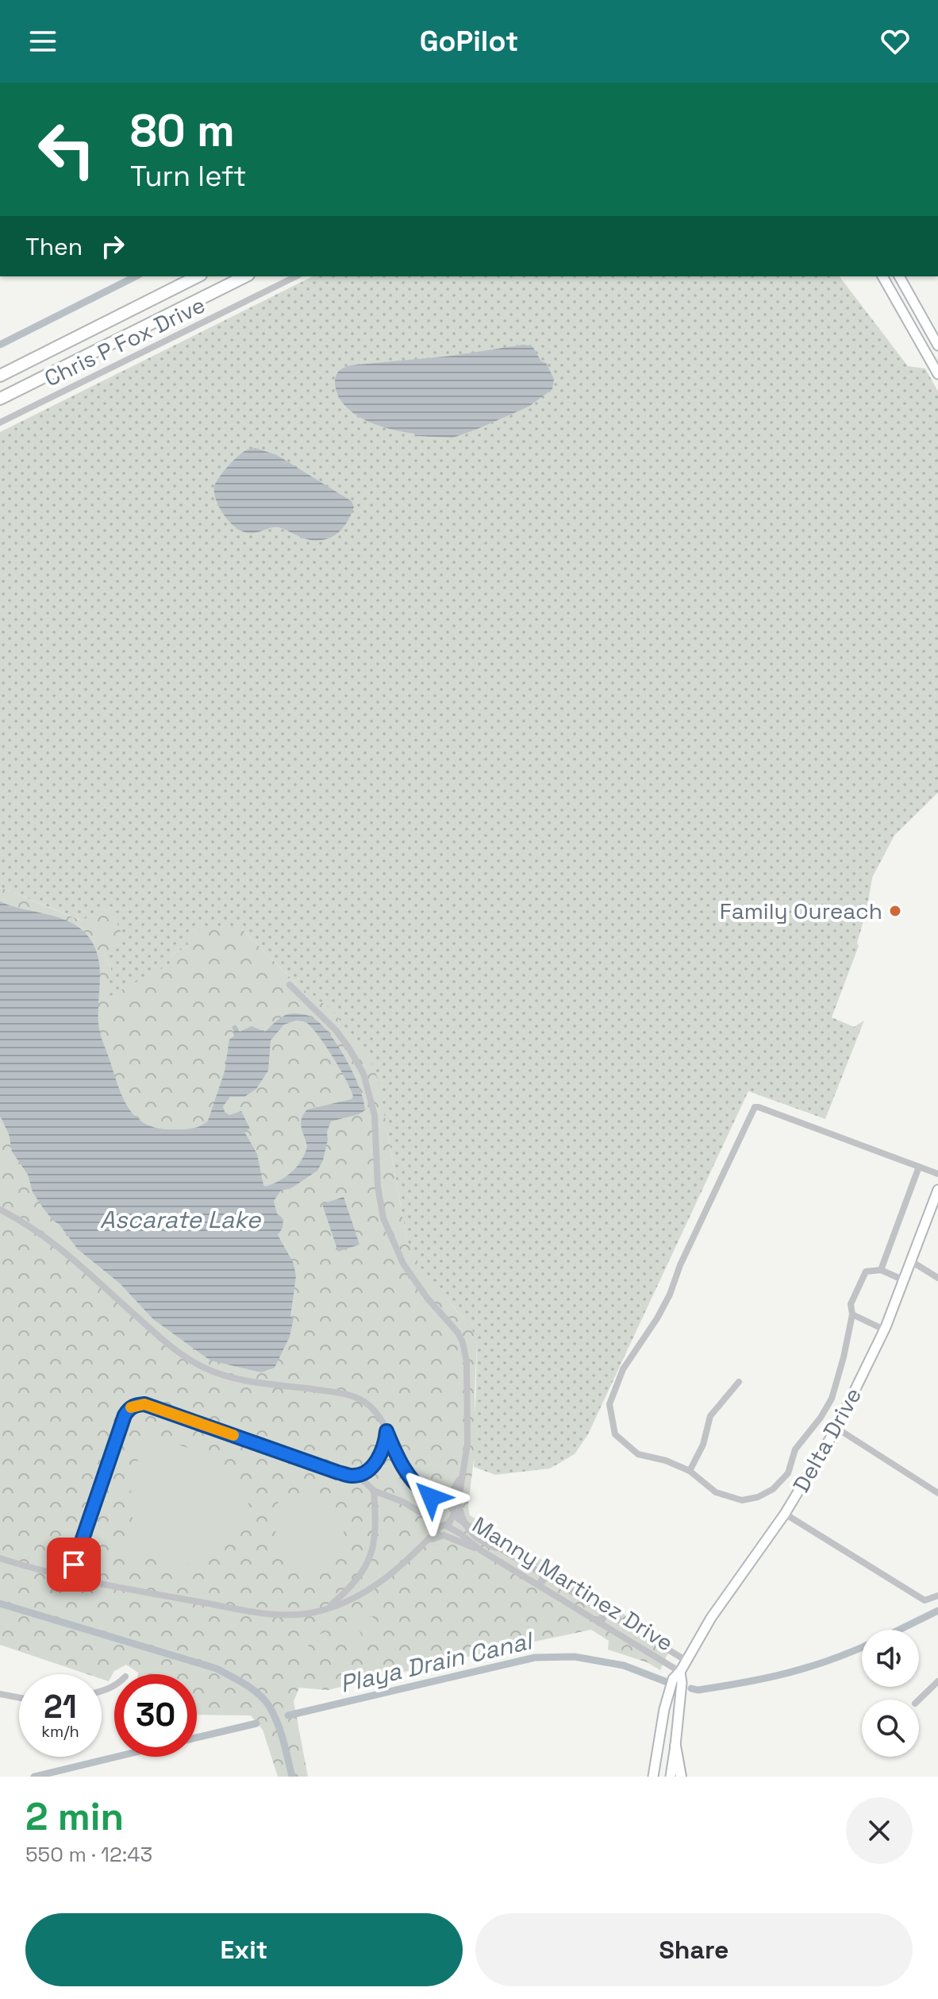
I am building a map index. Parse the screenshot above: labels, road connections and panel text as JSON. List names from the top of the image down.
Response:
{
  "streets": {
    "main road": ["Delta Drive"],
    "street": ["Chris P Fox Drive", "Manny Martinez Drive"]
  },
  "crossings": [
    ["Delta Drive", "Manny Martinez Drive"]
  ],
  "water": ["Ascarate Lake", "Playa Drain Canal"],
  "places": ["Family Oureach"],
  "page": {
    "header": "GoPilot",
    "turn": ["80 m", "Turn left"],
    "then": "Then",
    "speed": "21 km/h",
    "limit": "30",
    "heading": ["2 min", "550 m · 12:43"],
    "buttons": ["Exit", "Share"]
  }
}
